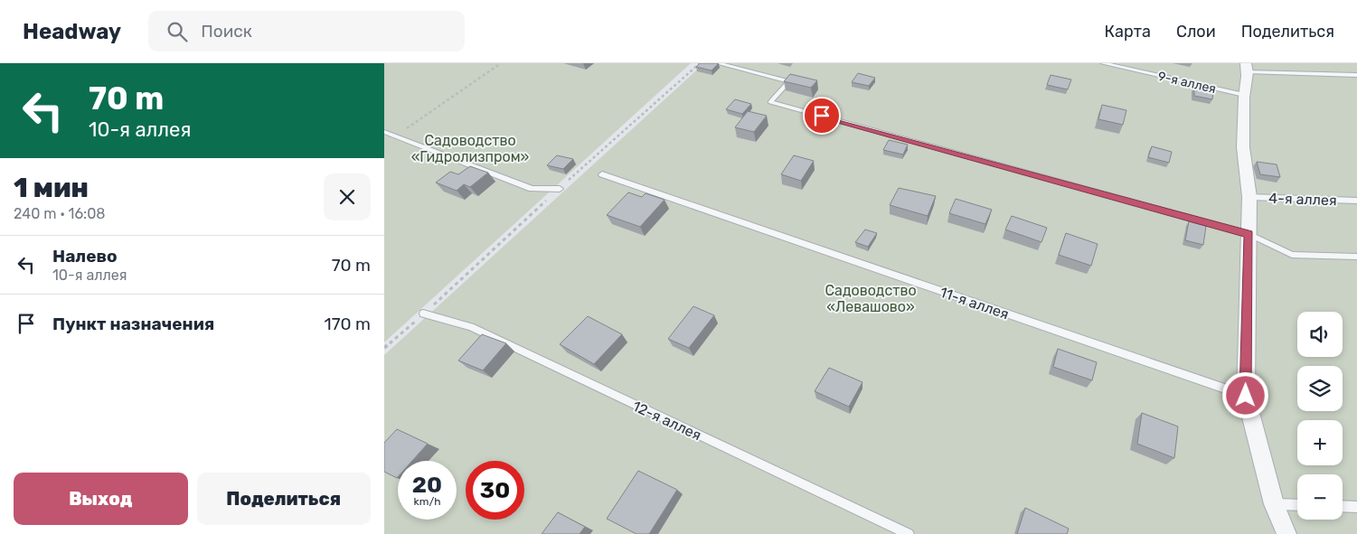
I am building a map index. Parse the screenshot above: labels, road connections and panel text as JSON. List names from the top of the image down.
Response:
{
  "streets": {
    "lane": [
      "9-я аллея",
      "4-я аллея",
      "11-я аллея",
      "12-я аллея"
    ]
  },
  "parks": ["Садоводство «Гидролизпром»", "Садоводство «Левашово»"],
  "page": {
    "header": "Headway",
    "search": "Поиск",
    "nav": ["Карта", "Слои", "Поделиться"],
    "turn": ["70 m", "10-я аллея"],
    "heading": ["1 мин", "240 m · 16:08"],
    "list": [
      {
        "name": "Налево",
        "note": "10-я аллея",
        "value": "70 m"
      },
      {
        "name": "Пункт назначения",
        "value": "170 m"
      }
    ],
    "map_buttons": ["+", "−"],
    "speed": "20 km/h",
    "limit": "30",
    "buttons": ["Выход", "Поделиться"]
  }
}
